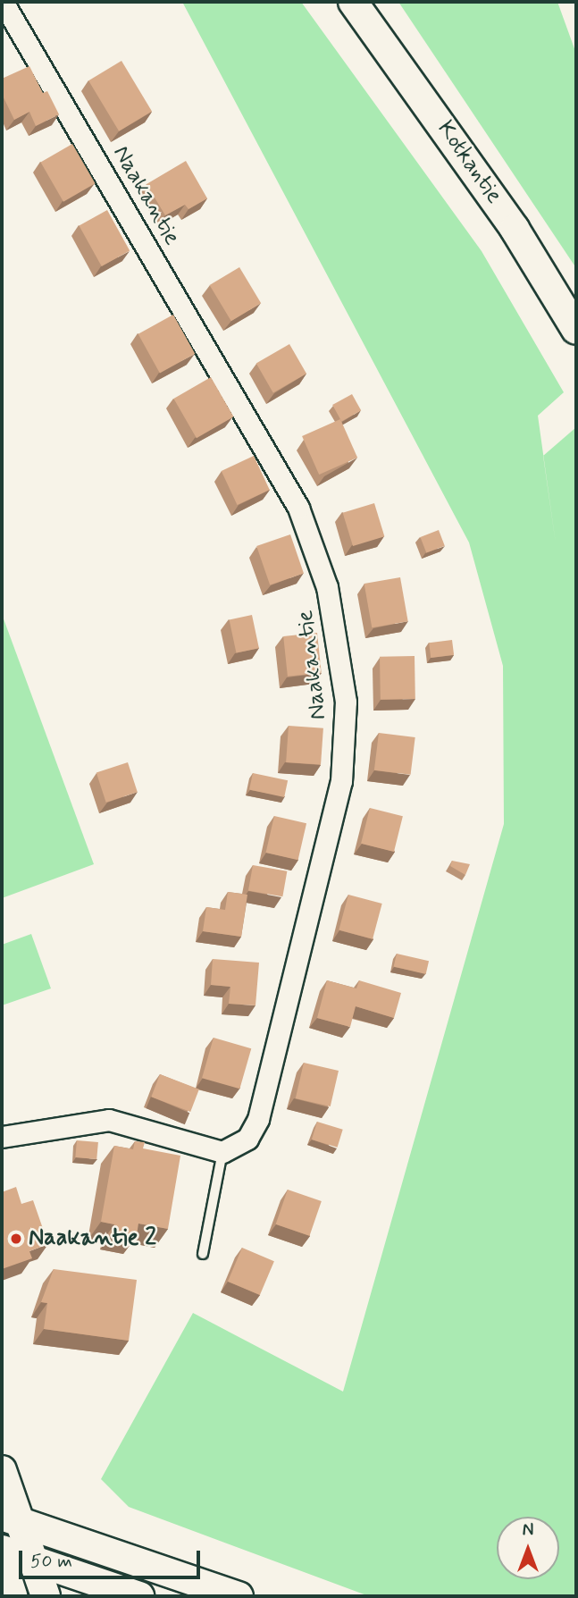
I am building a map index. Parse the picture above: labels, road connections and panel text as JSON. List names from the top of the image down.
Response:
{
  "streets": {
    "street": ["Kotkantie", "Naakantie"]
  },
  "places": ["Naakantie 2"],
  "scale_bar": "50 m",
  "north": "top"
}
